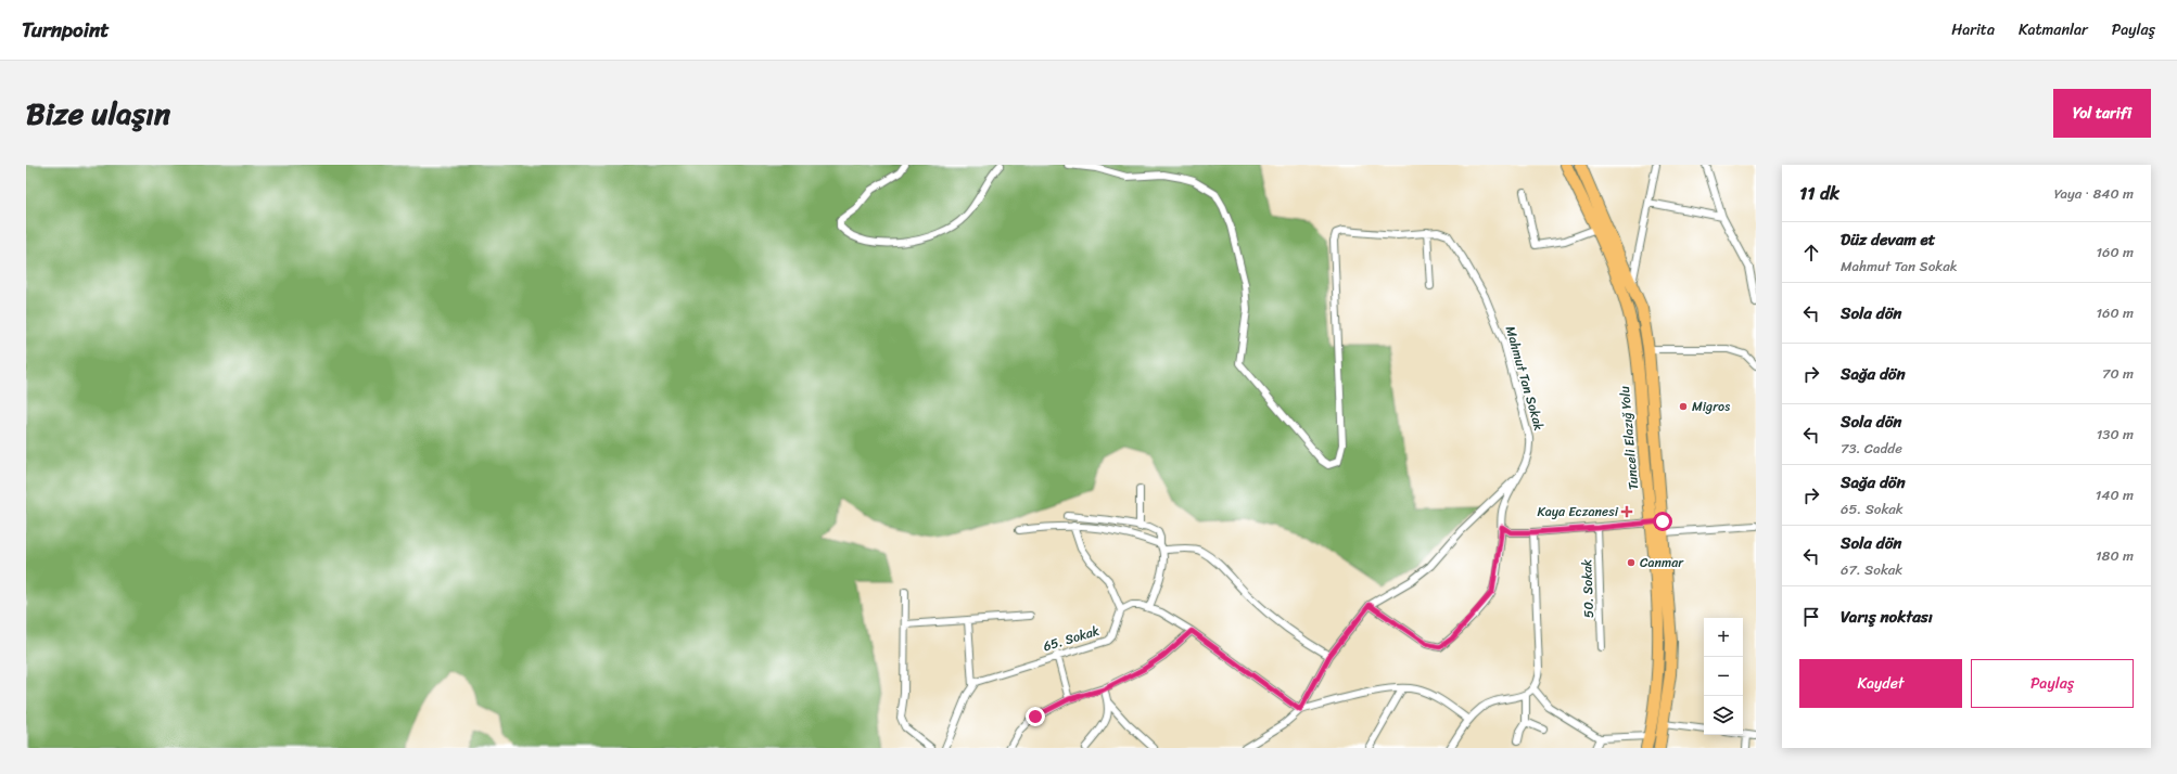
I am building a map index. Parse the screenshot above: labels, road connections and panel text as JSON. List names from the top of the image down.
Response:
{
  "streets": {
    "main road": ["Tunceli Elazığ Yolu"],
    "street": ["Mahmut Tan Sokak", "50. Sokak", "65. Sokak"]
  },
  "places": {
    "other": ["Migros", "Canmar"],
    "health": ["Kaya Eczanesi"]
  },
  "page": {
    "header": "Turnpoint",
    "nav": ["Harita", "Katmanlar", "Paylaş"],
    "title": "Bize ulaşın",
    "buttons": [
      "Yol tarifi",
      ["Kaydet", "Paylaş"]
    ],
    "heading": ["11 dk", "Yaya · 840 m"],
    "list": [
      ["Düz devam et", "Mahmut Tan Sokak", "160 m"],
      ["Sola dön", "160 m"],
      ["Sağa dön", "70 m"],
      ["Sola dön", "73. Cadde", "130 m"],
      ["Sağa dön", "65. Sokak", "140 m"],
      ["Sola dön", "67. Sokak", "180 m"],
      "Varış noktası"
    ],
    "map_buttons": ["+", "−"]
  }
}
